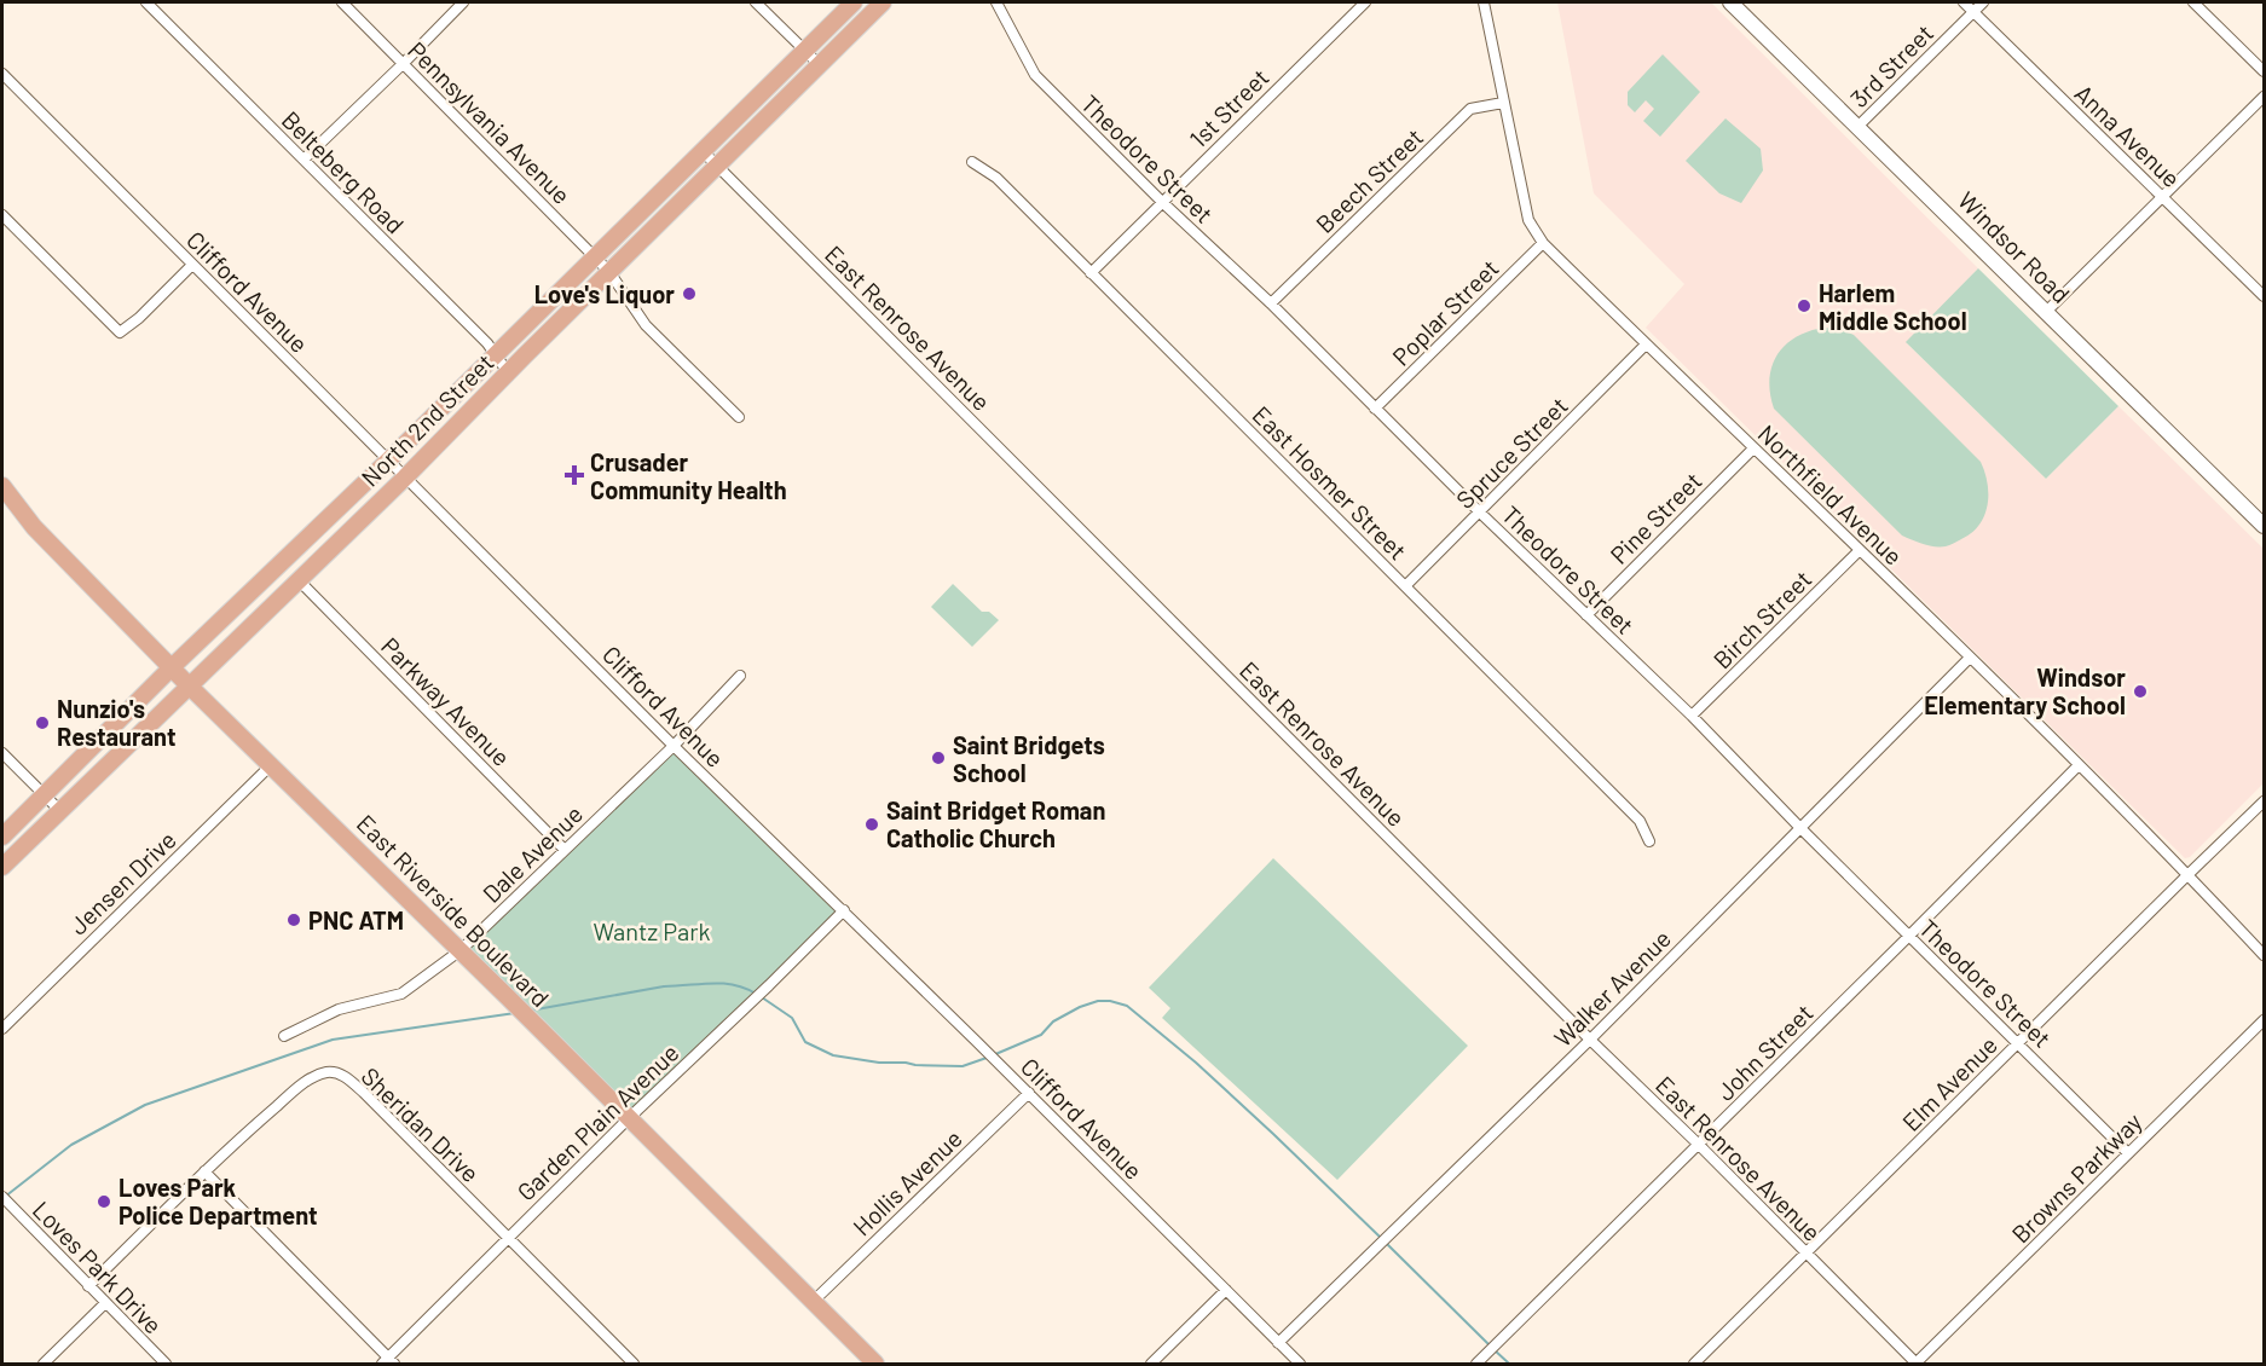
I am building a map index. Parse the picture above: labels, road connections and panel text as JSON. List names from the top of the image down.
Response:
{
  "streets": {
    "main road": ["North 2nd Street", "East Riverside Boulevard"],
    "street": [
      "3rd Street",
      "1st Street",
      "Pennsylvania Avenue",
      "Anna Avenue",
      "Theodore Street",
      "Belteberg Road",
      "Beech Street",
      "Windsor Road",
      "Clifford Avenue",
      "Poplar Street",
      "East Renrose Avenue",
      "Spruce Street",
      "East Hosmer Street",
      "Northfield Avenue",
      "Pine Street",
      "Birch Street",
      "Parkway Avenue",
      "Dale Avenue",
      "Jensen Drive",
      "Walker Avenue",
      "John Street",
      "Elm Avenue",
      "Garden Plain Avenue",
      "Sheridan Drive",
      "Browns Parkway",
      "Hollis Avenue",
      "Loves Park Drive"
    ]
  },
  "crossings": [
    ["3rd Street", "Anna Avenue"],
    ["3rd Street", "Windsor Road"],
    ["1st Street", "Theodore Street"],
    ["1st Street", "East Hosmer Street"],
    ["Pennsylvania Avenue", "North 2nd Street"],
    ["Theodore Street", "Beech Street"],
    ["Theodore Street", "Poplar Street"],
    ["Theodore Street", "Spruce Street"],
    ["Theodore Street", "Pine Street"],
    ["Theodore Street", "Birch Street"],
    ["Theodore Street", "Walker Avenue"],
    ["Theodore Street", "John Street"],
    ["Theodore Street", "Elm Avenue"],
    ["Theodore Street", "Browns Parkway"],
    ["Belteberg Road", "North 2nd Street"],
    ["Beech Street", "Northfield Avenue"],
    ["Clifford Avenue", "North 2nd Street"],
    ["Clifford Avenue", "Dale Avenue"],
    ["Clifford Avenue", "Walker Avenue"],
    ["Clifford Avenue", "Garden Plain Avenue"],
    ["Clifford Avenue", "Hollis Avenue"],
    ["Poplar Street", "Northfield Avenue"],
    ["East Renrose Avenue", "North 2nd Street"],
    ["East Renrose Avenue", "Walker Avenue"],
    ["East Renrose Avenue", "John Street"],
    ["East Renrose Avenue", "Elm Avenue"],
    ["East Renrose Avenue", "Browns Parkway"],
    ["North 2nd Street", "Parkway Avenue"],
    ["North 2nd Street", "East Riverside Boulevard"],
    ["Spruce Street", "East Hosmer Street"],
    ["Spruce Street", "Northfield Avenue"],
    ["Northfield Avenue", "Pine Street"],
    ["Northfield Avenue", "Birch Street"],
    ["Northfield Avenue", "Walker Avenue"],
    ["Northfield Avenue", "John Street"],
    ["Northfield Avenue", "Elm Avenue"],
    ["Parkway Avenue", "Dale Avenue"],
    ["Dale Avenue", "East Riverside Boulevard"],
    ["Jensen Drive", "East Riverside Boulevard"],
    ["East Riverside Boulevard", "Garden Plain Avenue"],
    ["East Riverside Boulevard", "Hollis Avenue"],
    ["Garden Plain Avenue", "Sheridan Drive"]
  ],
  "parks": ["Wantz Park"],
  "places": {
    "other": [
      "Love's Liquor",
      "Harlem Middle School",
      "Windsor Elementary School",
      "Nunzio's Restaurant",
      "Saint Bridgets School",
      "Saint Bridget Roman Catholic Church",
      "PNC ATM",
      "Loves Park Police Department"
    ],
    "health": ["Crusader Community Health"]
  }
}
